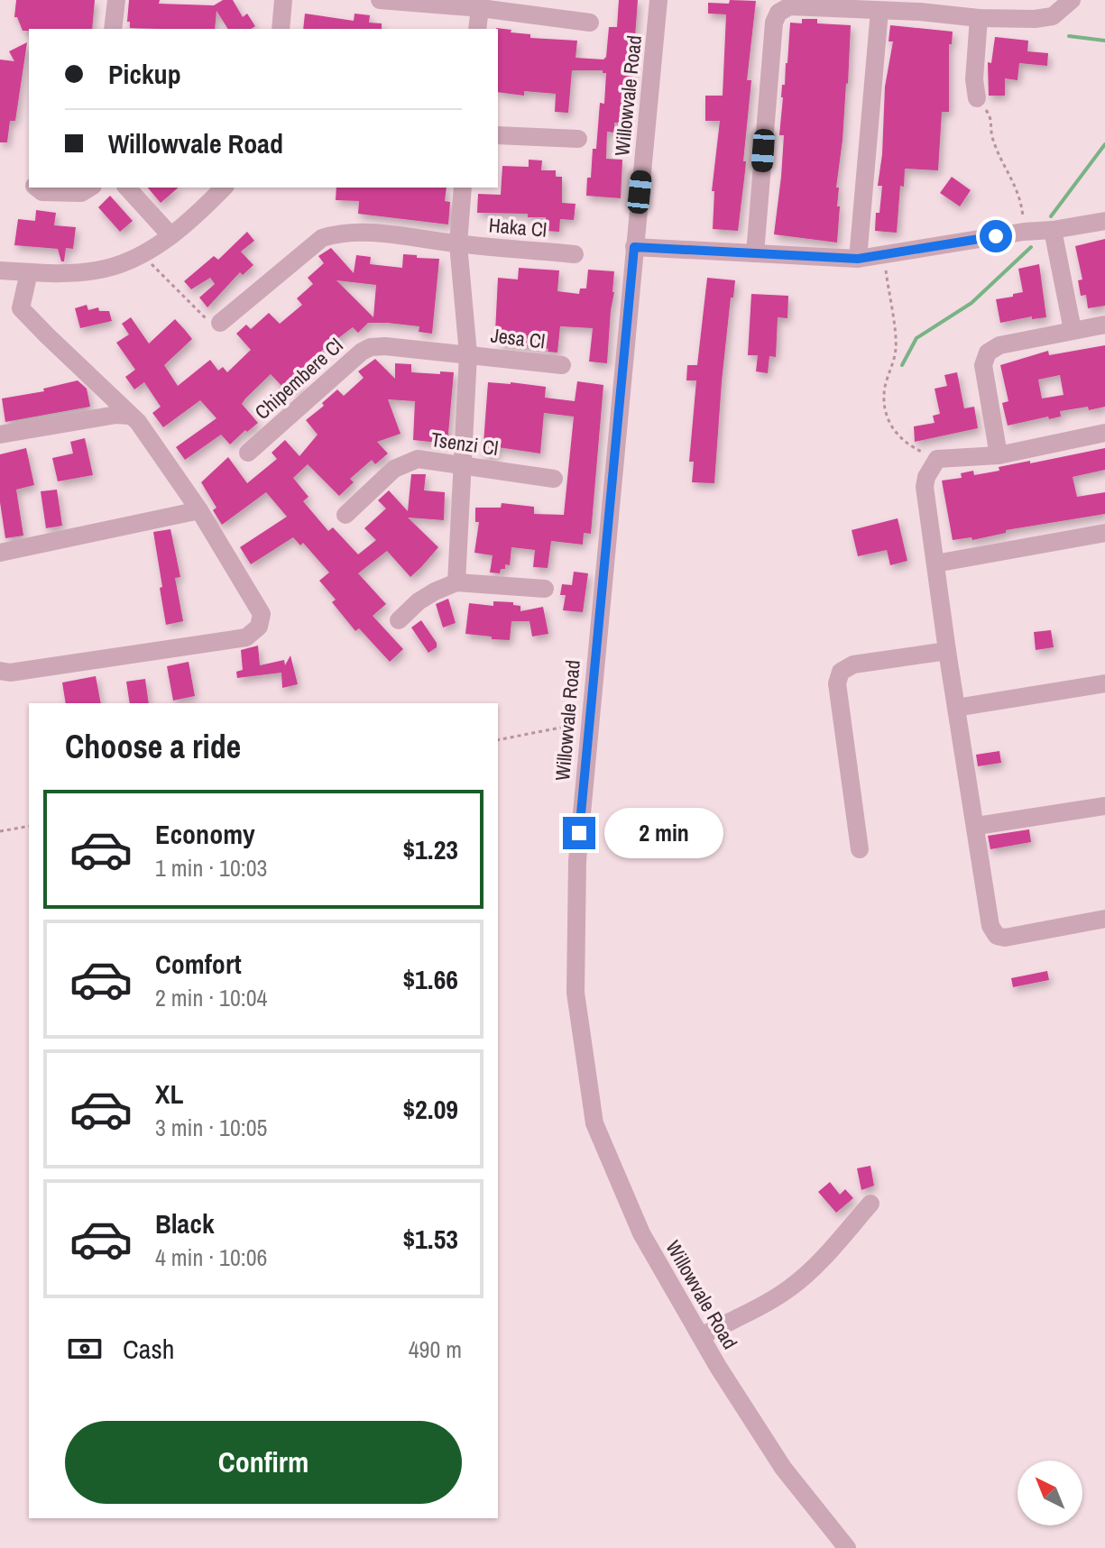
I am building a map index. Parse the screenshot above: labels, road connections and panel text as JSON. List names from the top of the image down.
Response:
{
  "streets": {
    "street": [
      "Willowvale Road",
      "Haka Cl",
      "Jesa Cl",
      "Chipembere Cl",
      "Tsenzi Cl"
    ]
  },
  "crossings": [
    ["Jesa Cl", "Chipembere Cl"]
  ],
  "north": "top left",
  "page": {
    "banner": ["Pickup", "Willowvale Road"],
    "heading": "Choose a ride",
    "list": [
      {
        "name": "Economy",
        "note": "1 min · 10:03",
        "value": "$1.23"
      },
      {
        "name": "Comfort",
        "note": "2 min · 10:04",
        "value": "$1.66"
      },
      {
        "name": "XL",
        "note": "3 min · 10:05",
        "value": "$2.09"
      },
      {
        "name": "Black",
        "note": "4 min · 10:06",
        "value": "$1.53"
      }
    ],
    "bubble": "2 min",
    "pay": ["Cash", "490 m"],
    "buttons": "Confirm"
  }
}
